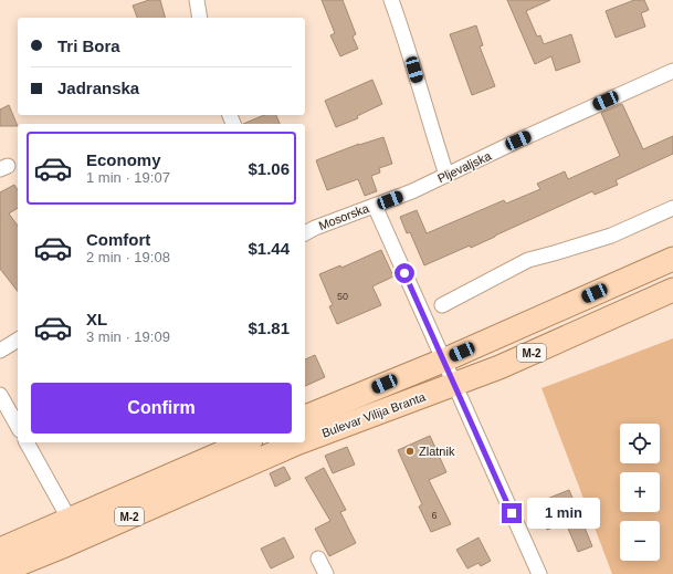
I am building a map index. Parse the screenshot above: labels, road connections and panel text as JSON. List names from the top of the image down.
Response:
{
  "streets": {
    "main road": ["M-2", "Bulevar Vilija Branta"],
    "street": ["Pljevaljska", "Mosorska"]
  },
  "crossings": [
    ["Pljevaljska", "Mosorska"],
    ["Mosorska", "Bulevar Vilija Branta"]
  ],
  "places": ["Zlatnik"],
  "house_numbers": ["50", "6"],
  "page": {
    "banner": ["Tri Bora", "Jadranska"],
    "list": [
      {
        "name": "Economy",
        "note": "1 min · 19:07",
        "value": "$1.06"
      },
      {
        "name": "Comfort",
        "note": "2 min · 19:08",
        "value": "$1.44"
      },
      {
        "name": "XL",
        "note": "3 min · 19:09",
        "value": "$1.81"
      }
    ],
    "buttons": "Confirm",
    "map_buttons": ["+", "−"],
    "bubble": "1 min"
  }
}
